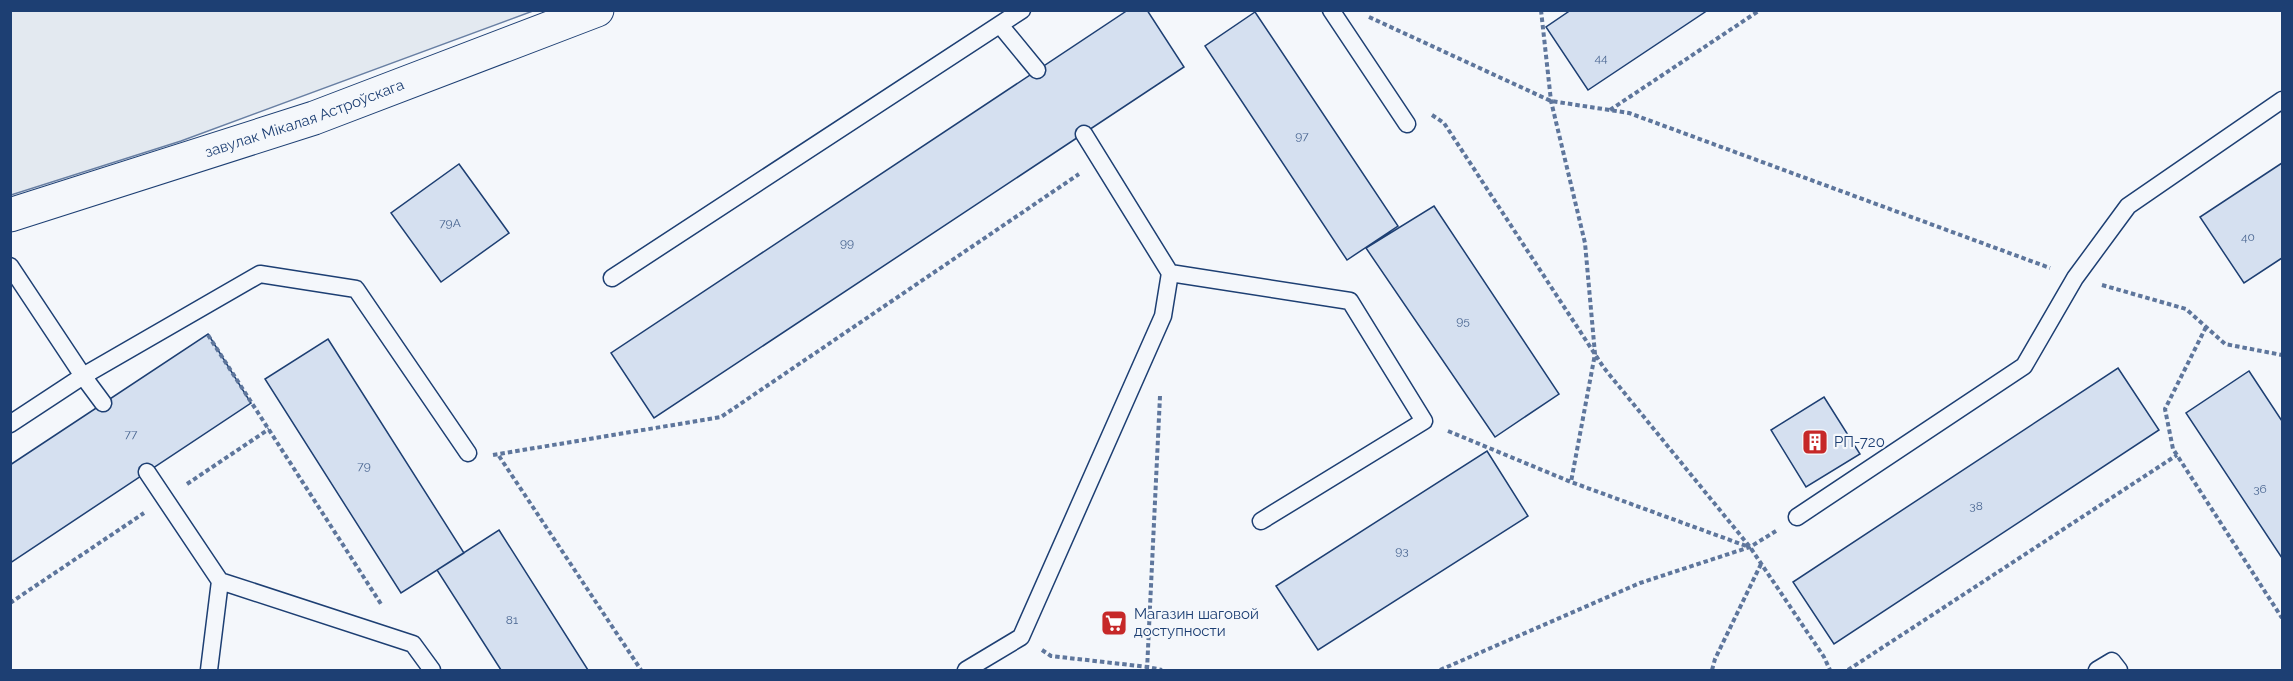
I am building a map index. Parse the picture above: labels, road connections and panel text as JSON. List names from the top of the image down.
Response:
{
  "streets": {
    "street": ["завулак Мікалая Астроўскага"]
  },
  "places": {
    "building": ["РП-720"],
    "supermarket": ["Магазин шаговой доступности"]
  },
  "house_numbers": [
    "44",
    "97",
    "79А",
    "40",
    "99",
    "95",
    "77",
    "79",
    "36",
    "38",
    "93",
    "81"
  ]
}
